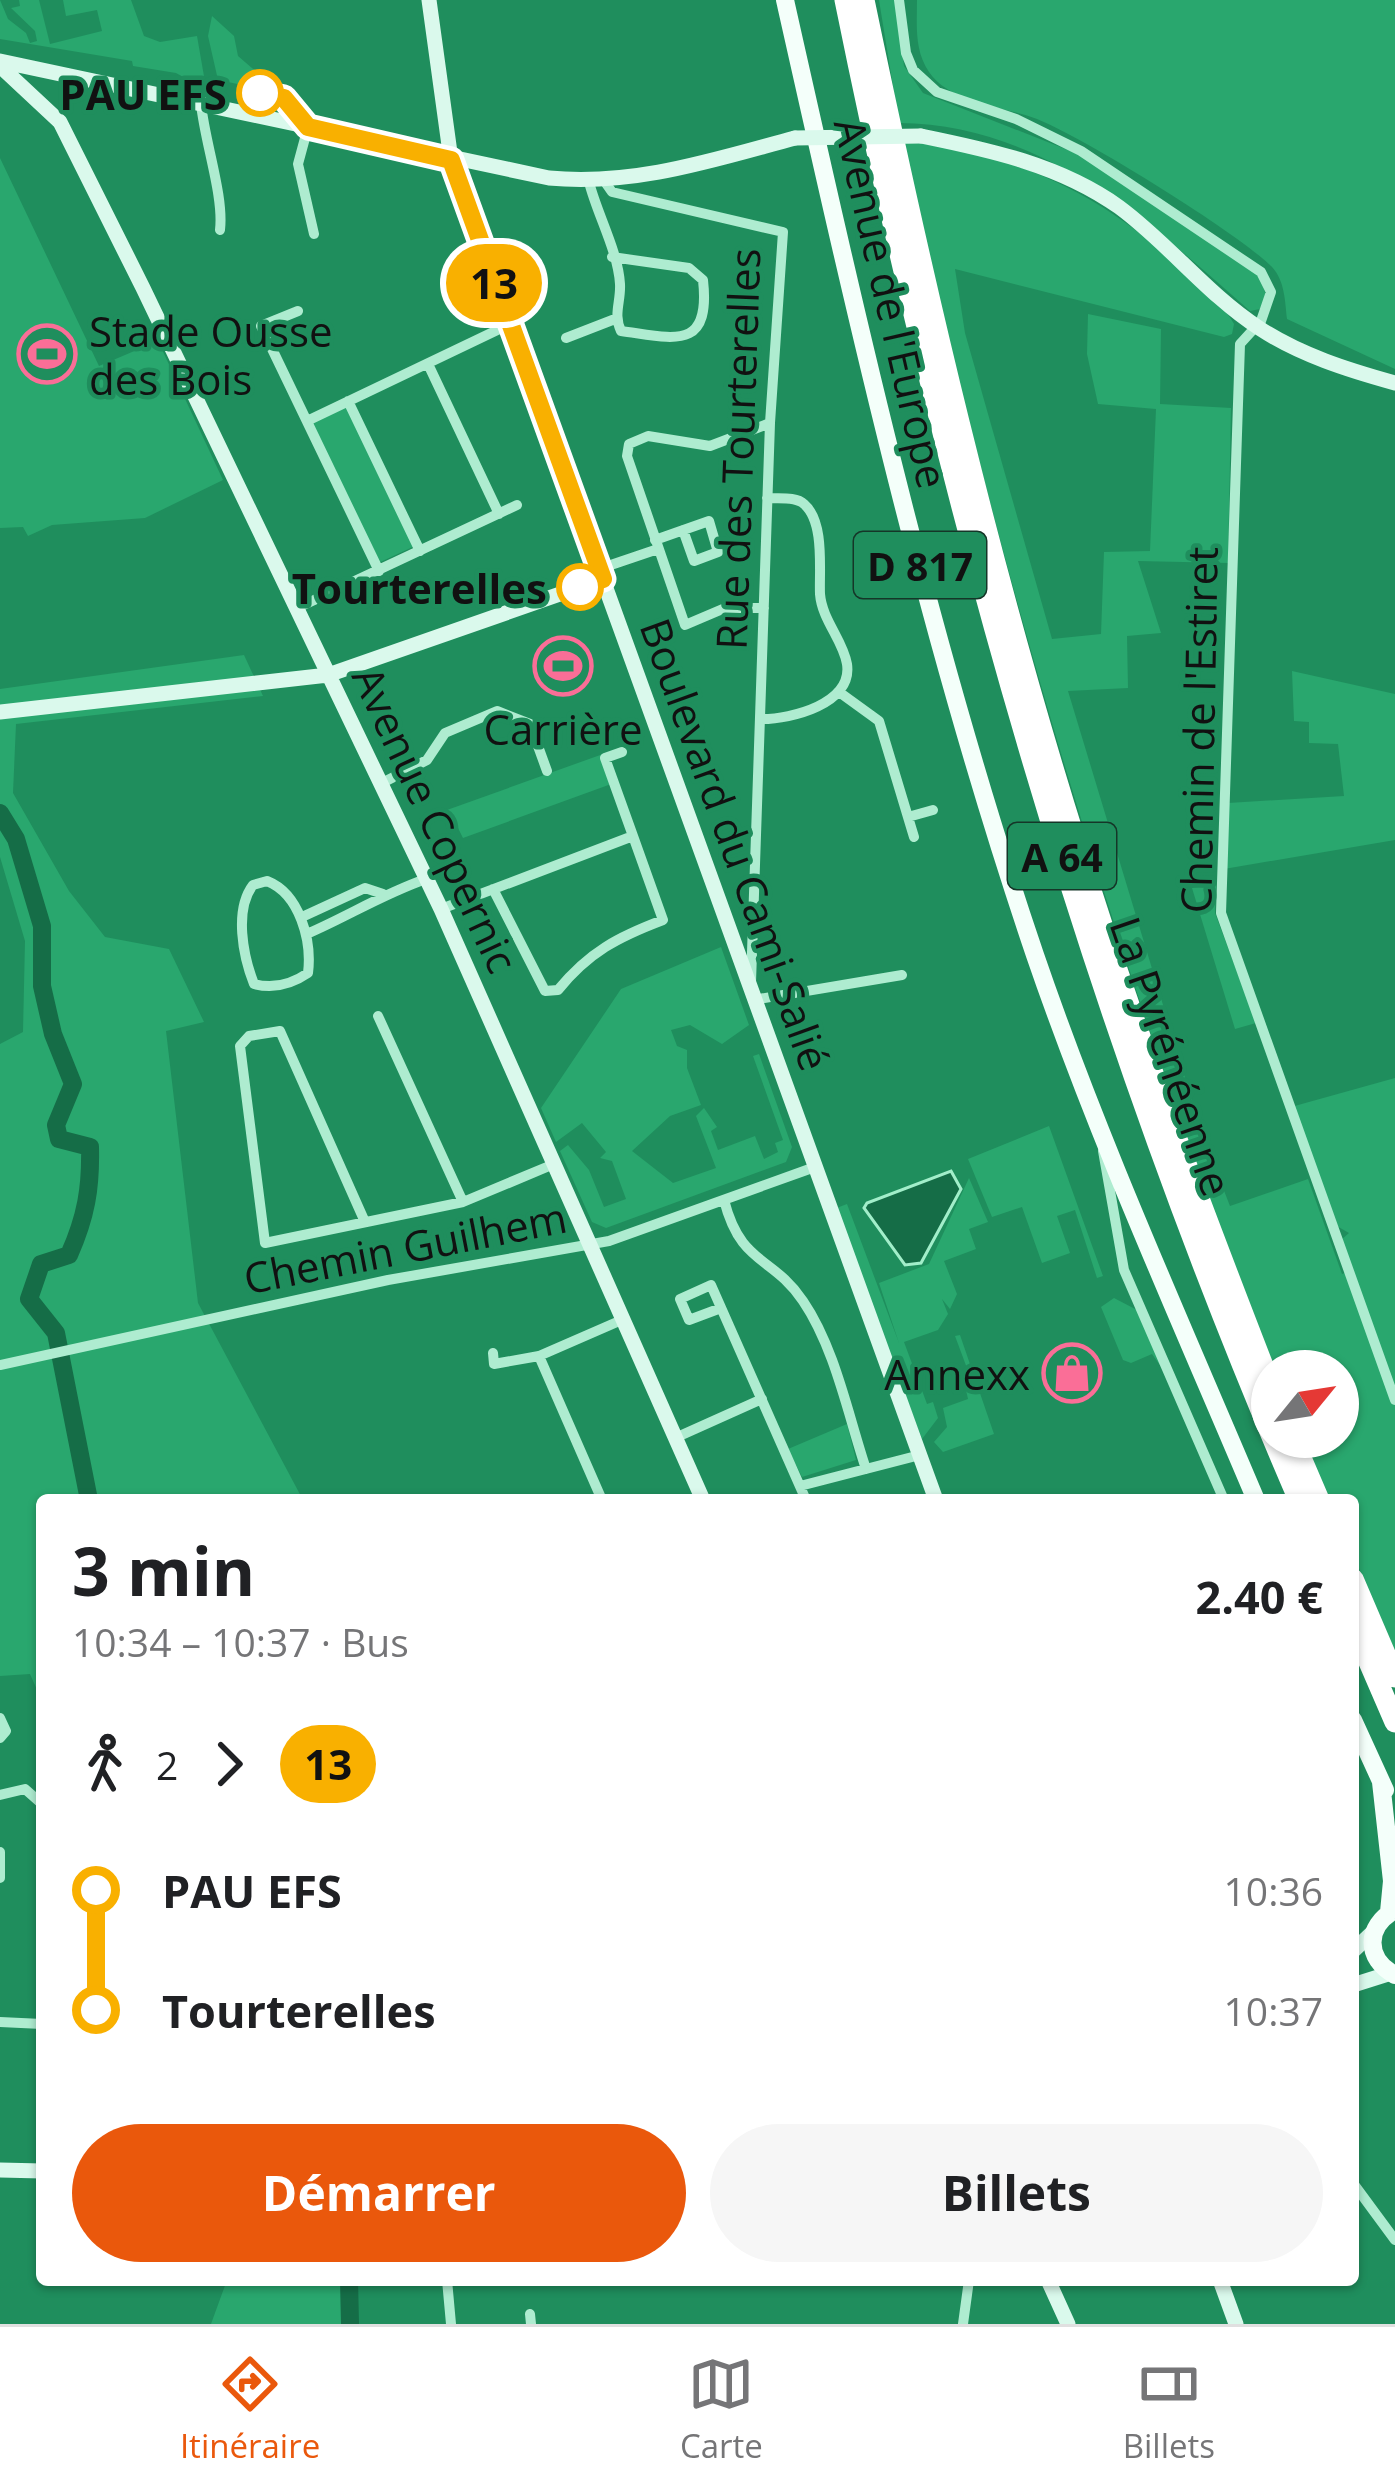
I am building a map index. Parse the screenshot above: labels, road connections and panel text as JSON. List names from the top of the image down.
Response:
{
  "streets": {
    "highway": ["A 64", "La Pyrénéenne"],
    "main road": ["Avenue de l'Europe", "D 817"],
    "street": [
      "Rue des Tourterelles",
      "Chemin de l'Estiret",
      "Avenue Copernic",
      "Boulevard du Cami-Salié",
      "Chemin Guilhem"
    ]
  },
  "crossings": [
    ["Rue des Tourterelles", "Boulevard du Cami-Salié"],
    ["Avenue Copernic", "Chemin Guilhem"],
    ["Boulevard du Cami-Salié", "Chemin Guilhem"]
  ],
  "places": {
    "other": ["PAU EFS", "Tourterelles"],
    "sports": ["Stade Ousse des Bois", "Carrière"],
    "shop": ["Annexx"]
  },
  "lines": ["bus line 13"],
  "north": "top right",
  "page": {
    "on_map": "13",
    "heading": ["3 min", "10:34 – 10:37 · Bus", "2.40 €"],
    "legs": ["2", "13"],
    "list": [
      {
        "name": "PAU EFS",
        "value": "10:36"
      },
      {
        "name": "Tourterelles",
        "value": "10:37"
      }
    ],
    "buttons": ["Démarrer", "Billets"],
    "tabs": ["Itinéraire", "Carte", "Billets"]
  }
}
